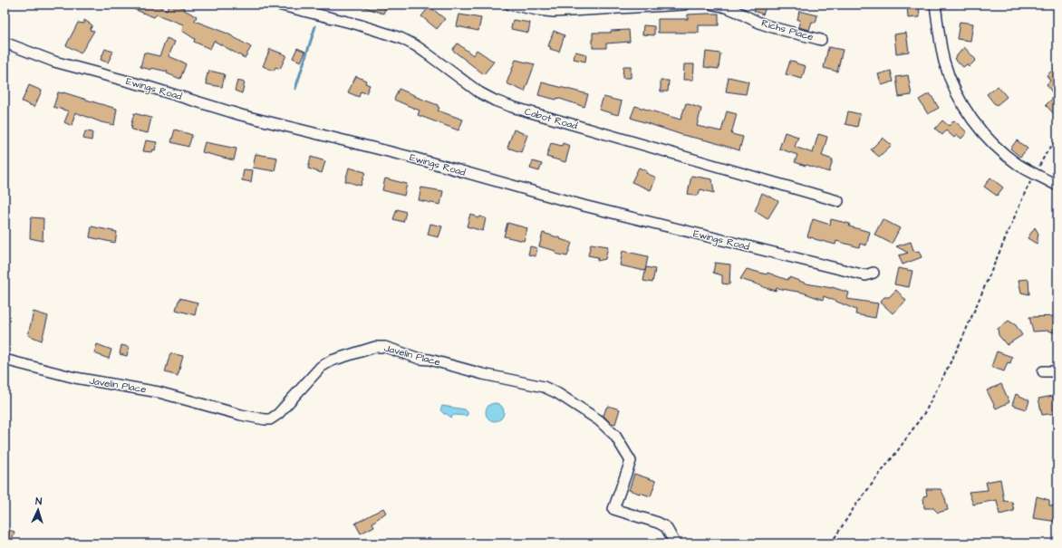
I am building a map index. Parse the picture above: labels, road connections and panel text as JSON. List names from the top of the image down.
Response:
{
  "streets": {
    "street": [
      "Richs Place",
      "Ewings Road",
      "Cabot Road",
      "Javelin Place"
    ]
  },
  "north": "top"
}
